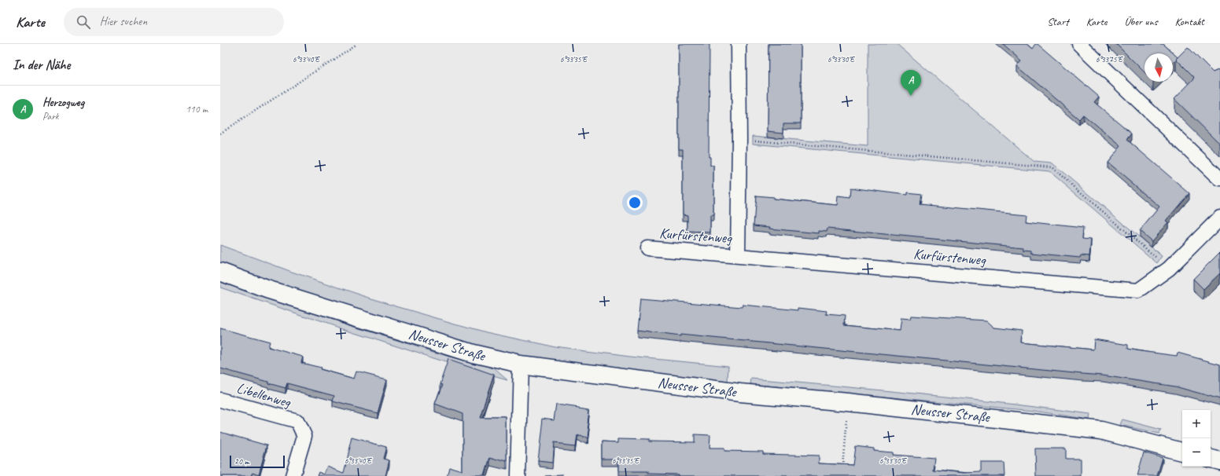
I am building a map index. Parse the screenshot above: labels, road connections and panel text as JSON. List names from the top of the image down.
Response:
{
  "streets": {
    "street": ["Kurfürstenweg", "Neusser Straße", "Libellenweg"]
  },
  "scale_bar": "20 m",
  "north": "bottom",
  "page": {
    "header": "Karte",
    "search": "Hier suchen",
    "nav": [
      "Start",
      "Karte",
      "Über uns",
      "Kontakt"
    ],
    "heading": "In der Nähe",
    "pins": "A",
    "list": [
      {
        "mark": "A",
        "name": "Herzogweg",
        "note": "Park",
        "value": "110 m"
      }
    ],
    "map_buttons": ["+", "−"],
    "scale": "20 m"
  },
  "coordinates": [
    "6°33'40\"E",
    "6°33'35\"E",
    "6°33'30\"E",
    "6°33'25\"E"
  ]
}
